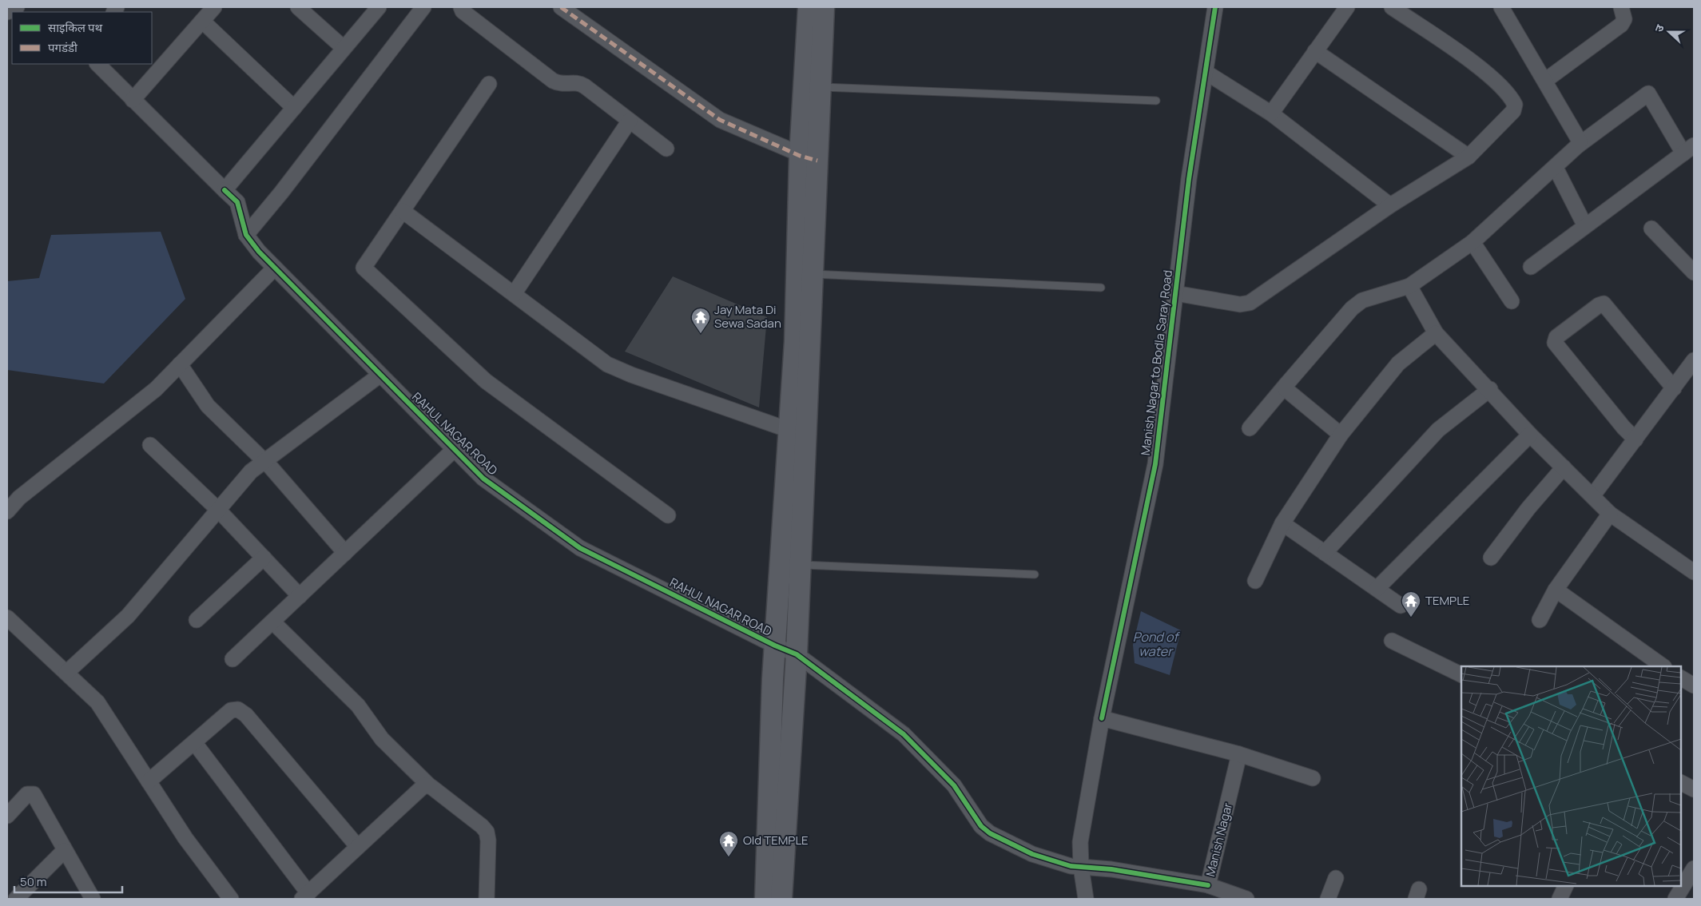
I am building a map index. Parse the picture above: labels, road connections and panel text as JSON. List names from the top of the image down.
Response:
{
  "streets": {
    "street": ["Manish Nagar to Bodla Saray Road", "RAHUL NAGAR ROAD", "Manish Nagar"]
  },
  "crossings": [
    ["Manish Nagar to Bodla Saray Road", "RAHUL NAGAR ROAD"],
    ["RAHUL NAGAR ROAD", "Manish Nagar"]
  ],
  "water": ["Pond of water"],
  "places": {
    "temple": ["Jay Mata Di Sewa Sadan", "TEMPLE", "Old TEMPLE"]
  },
  "legend": ["साइकिल पथ", "पगडंडी"],
  "scale_bar": "50 m",
  "north": "left"
}
